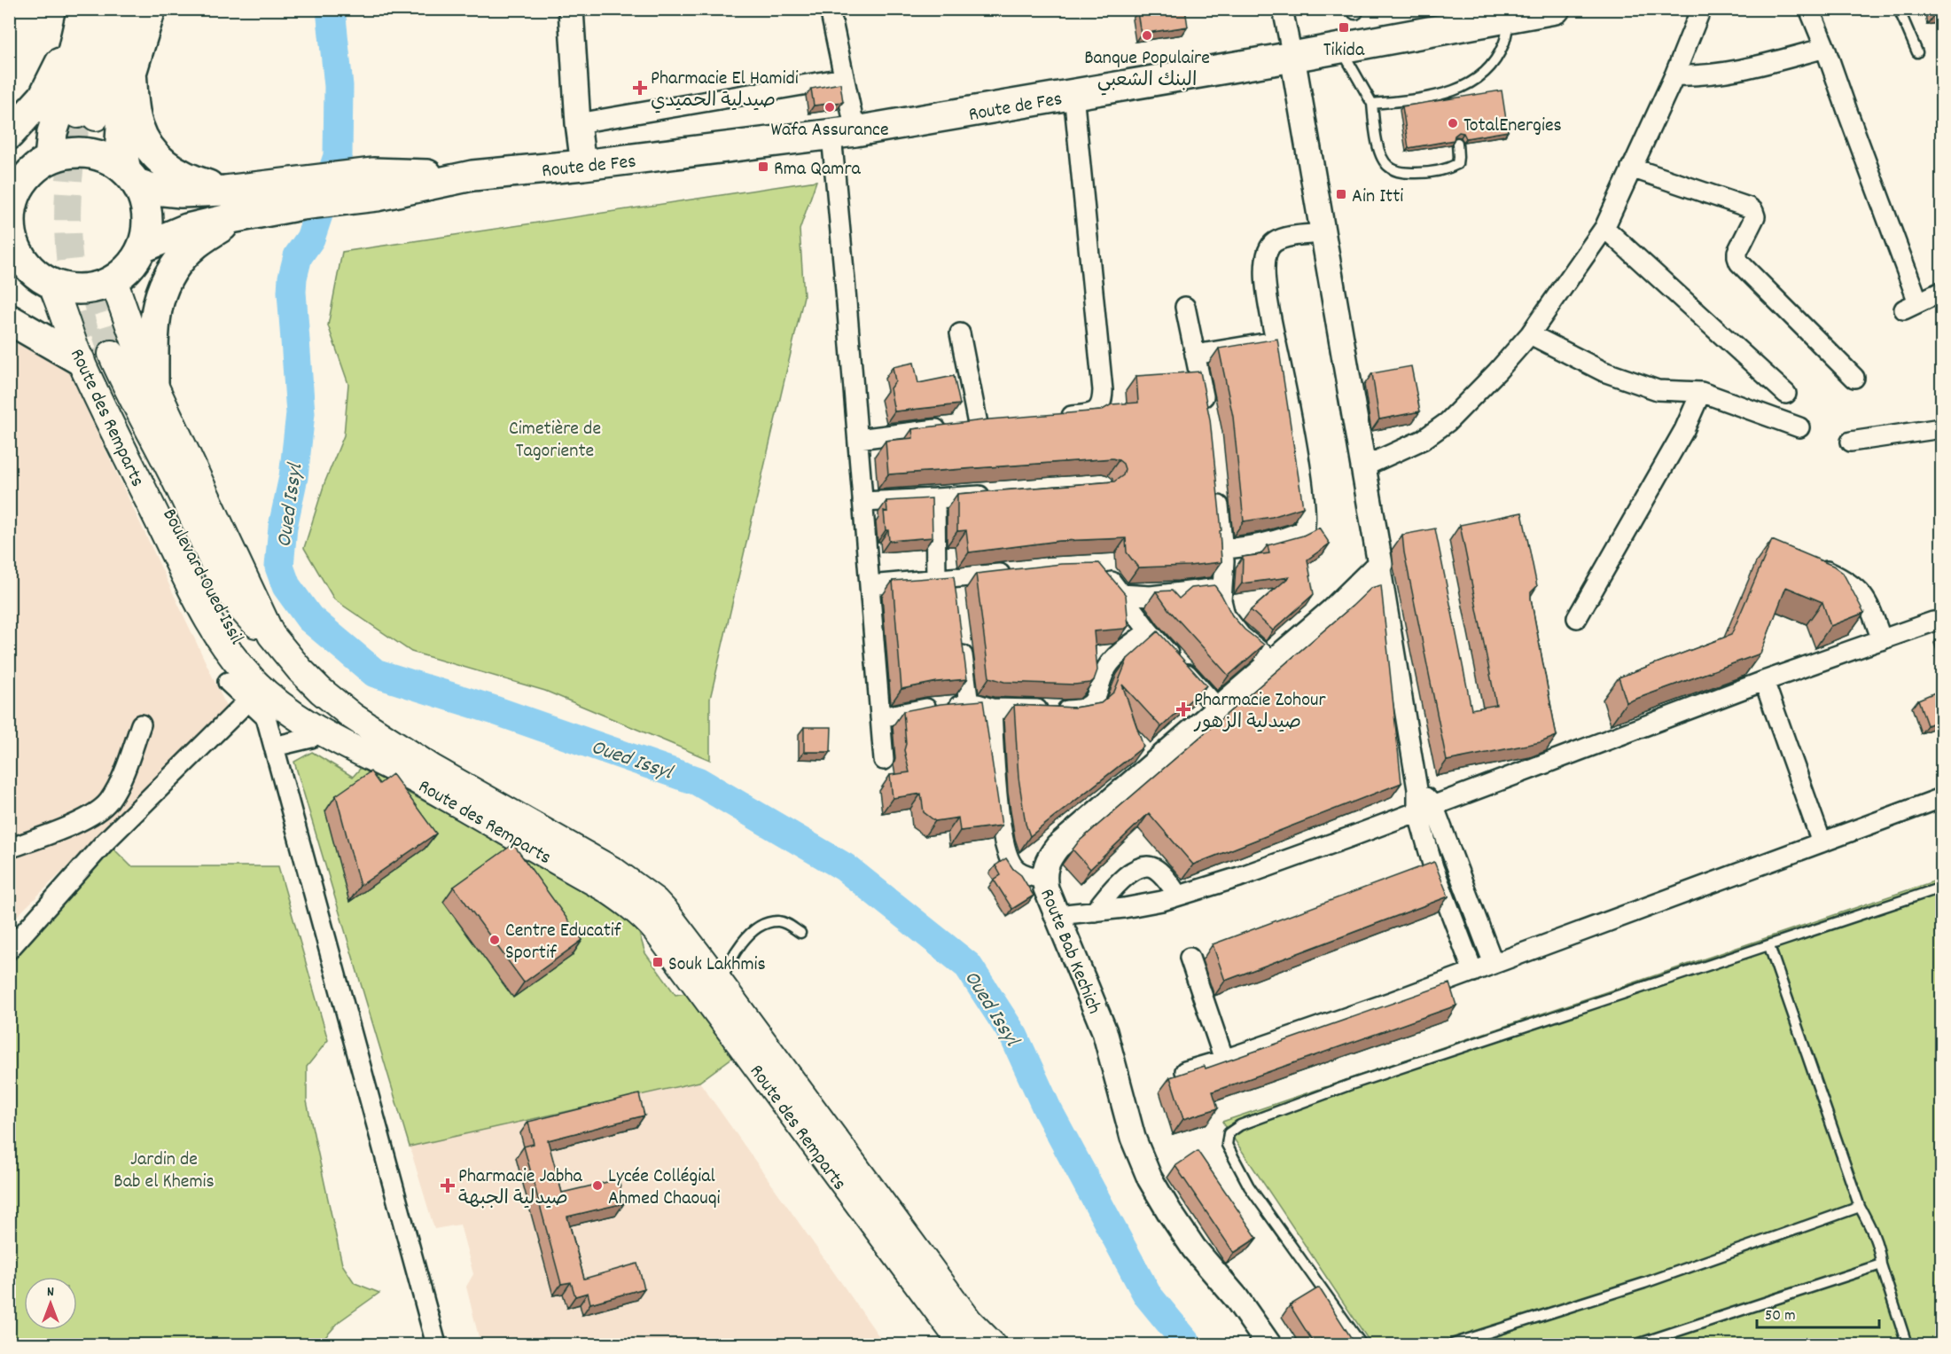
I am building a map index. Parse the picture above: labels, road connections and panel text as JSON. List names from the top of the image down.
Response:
{
  "streets": {
    "main road": ["Route de Fes", "Route des Remparts", "Boulevard Oued Issil"],
    "street": ["Route Bab Kechich"]
  },
  "crossings": [
    ["Route de Fes", "Route des Remparts"],
    ["Route des Remparts", "Boulevard Oued Issil"]
  ],
  "water": ["Oued Issyl"],
  "parks": ["Cimetière de Tagoriente", "Jardin de Bab el Khemis"],
  "places": {
    "transit": [
      "Tikida",
      "Rma Qamra",
      "Ain Itti",
      "Souk Lakhmis"
    ],
    "other": [
      "Banque Populaire البنك الشعبي",
      "Wafa Assurance",
      "TotalEnergies",
      "Centre Educatif Sportif",
      "Lycée Collégial Ahmed Chaouqi"
    ],
    "health": ["Pharmacie El Hamidi صيدلية الحميدي", "Pharmacie Zohour صيدلية الزهور", "Pharmacie Jabha صيدلية الجبهة"]
  },
  "scale_bar": "50 m",
  "north": "top"
}
